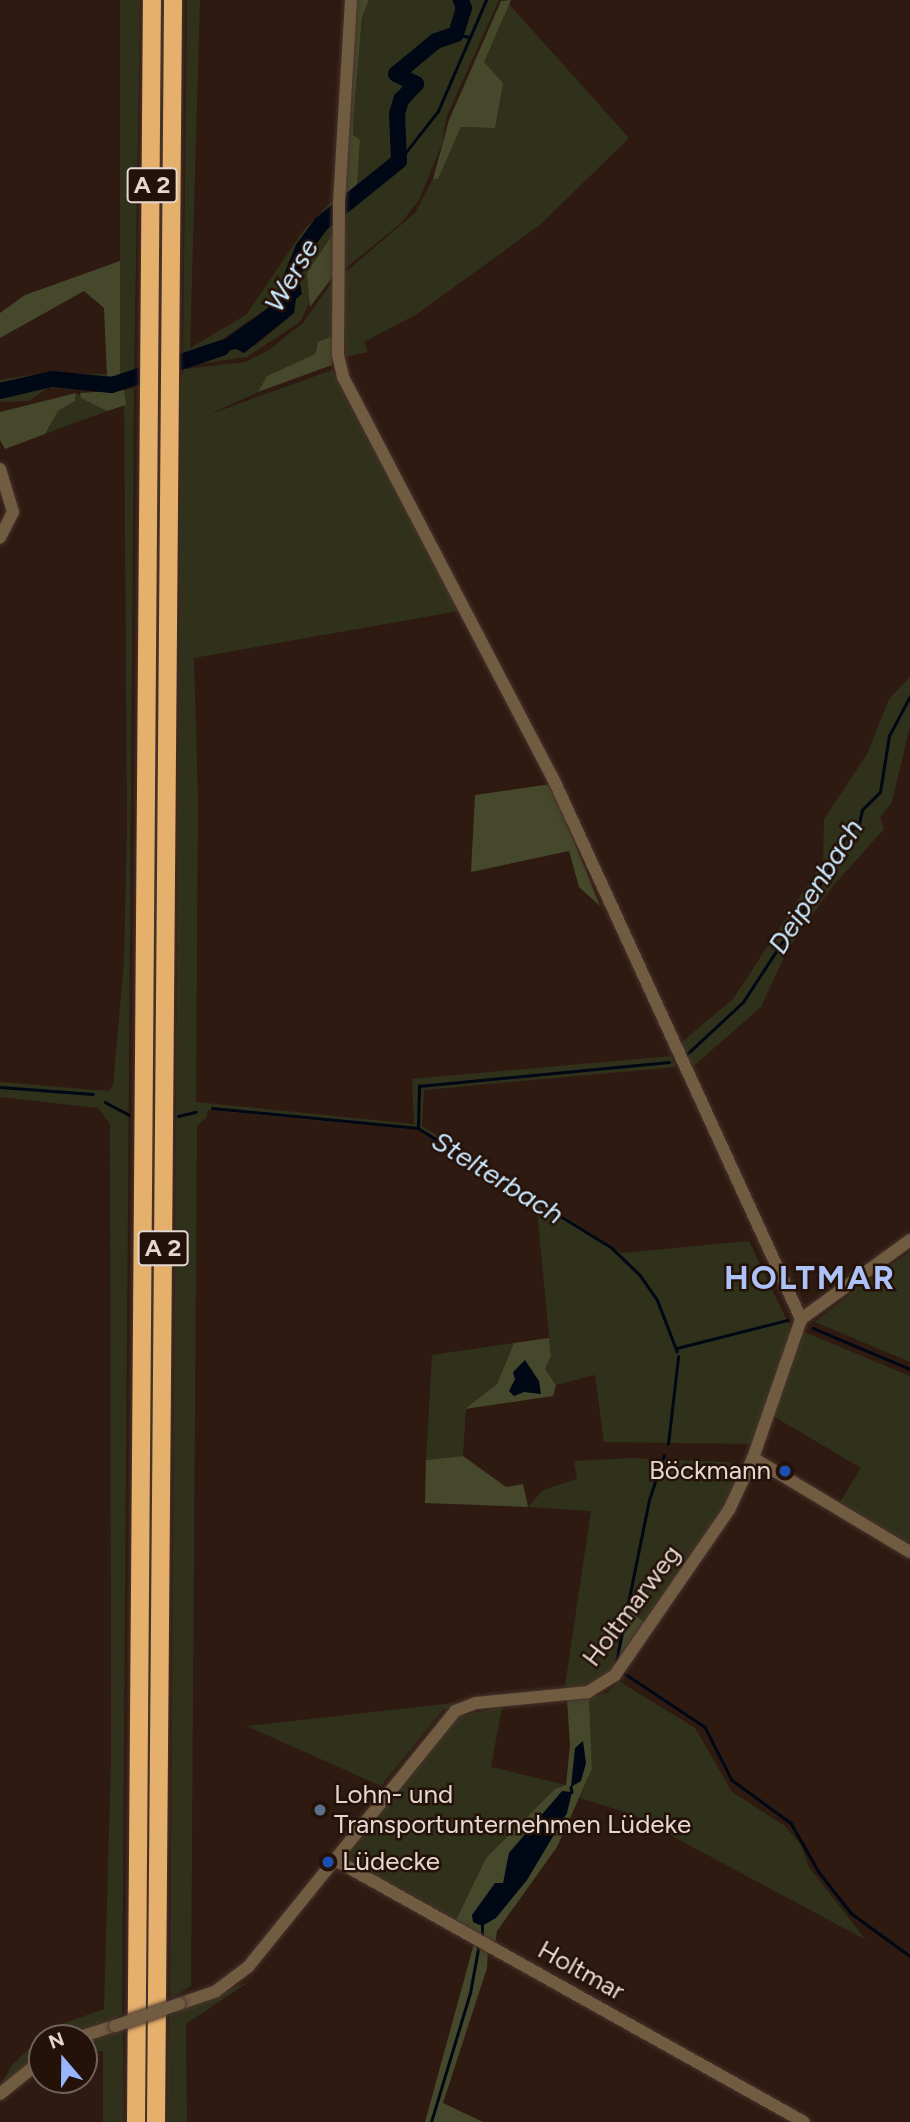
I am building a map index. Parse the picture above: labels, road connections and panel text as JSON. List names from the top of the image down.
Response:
{
  "streets": {
    "highway": ["A 2"],
    "street": ["Holtmarweg", "Holtmar"]
  },
  "crossings": [
    ["Holtmarweg", "Holtmar"]
  ],
  "districts": ["HOLTMAR"],
  "water": ["Werse", "Deipenbach", "Stelterbach"],
  "places": ["Böckmann", "Lohn- und Transportunternehmen Lüdeke", "Lüdecke"],
  "north": "top"
}
